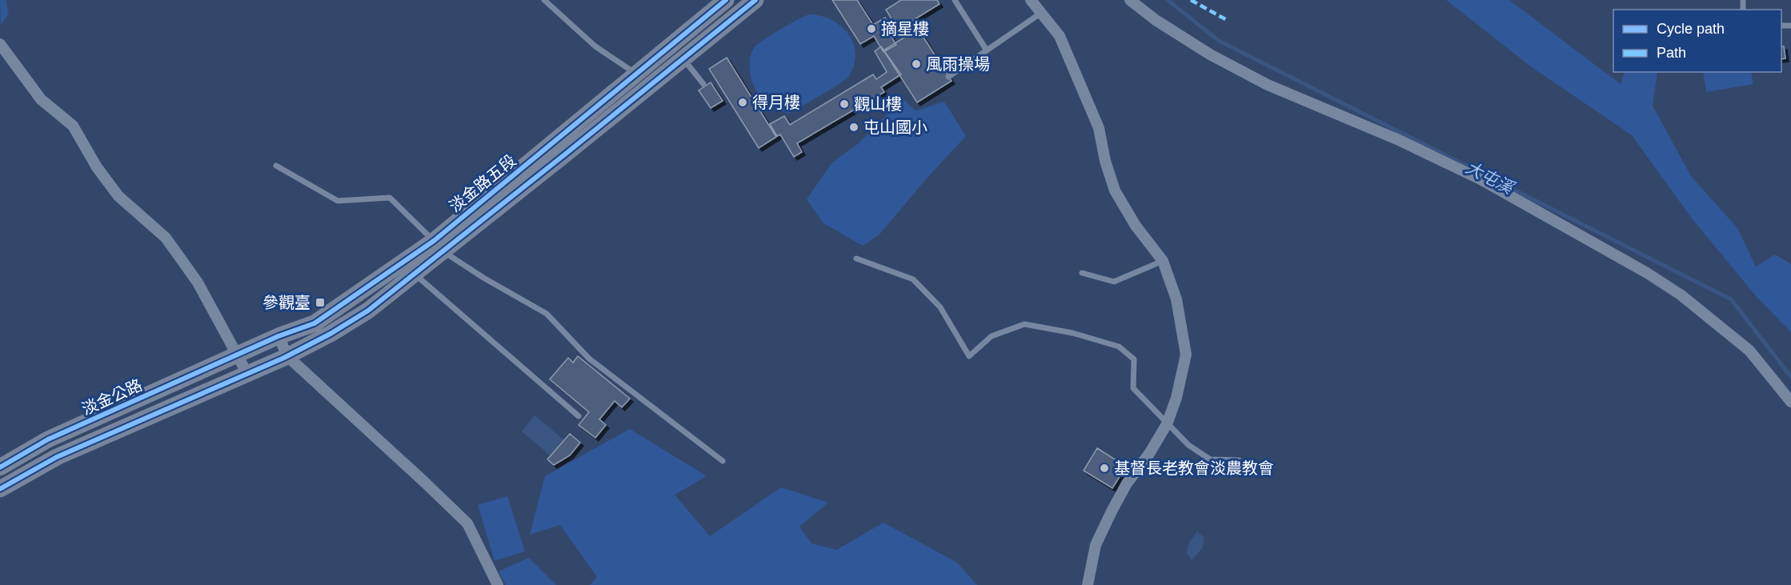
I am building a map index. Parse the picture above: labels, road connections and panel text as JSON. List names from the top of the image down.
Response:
{
  "streets": {
    "main road": ["淡金路五段", "淡金公路"]
  },
  "crossings": [
    ["淡金路五段", "淡金公路"]
  ],
  "water": ["大屯溪"],
  "places": {
    "other": [
      "摘星樓",
      "風雨操場",
      "得月樓",
      "觀山樓",
      "屯山國小",
      "基督長老教會淡農教會"
    ],
    "transit": ["參觀臺"]
  },
  "legend": ["Cycle path", "Path"]
}
